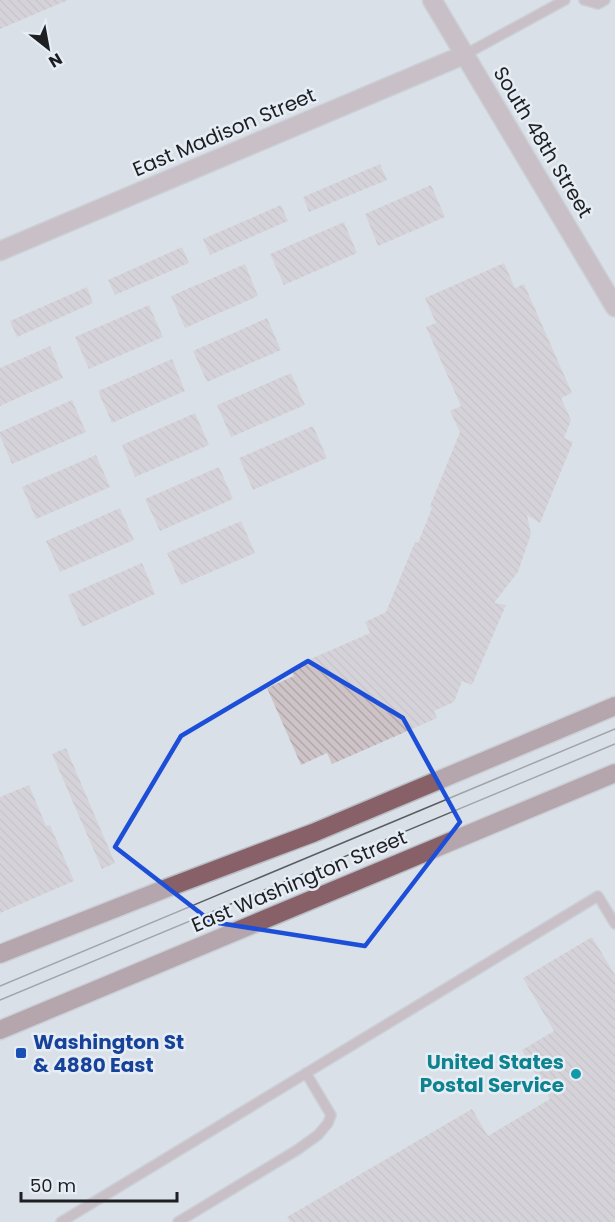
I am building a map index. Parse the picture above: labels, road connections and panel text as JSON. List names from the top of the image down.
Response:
{
  "streets": {
    "main road": ["East Washington Street"],
    "street": ["East Madison Street", "South 48th Street"]
  },
  "crossings": [
    ["East Madison Street", "South 48th Street"]
  ],
  "places": {
    "transit": ["Washington St & 4880 East"],
    "other": ["United States Postal Service"]
  },
  "scale_bar": "50 m",
  "north": "bottom right"
}
